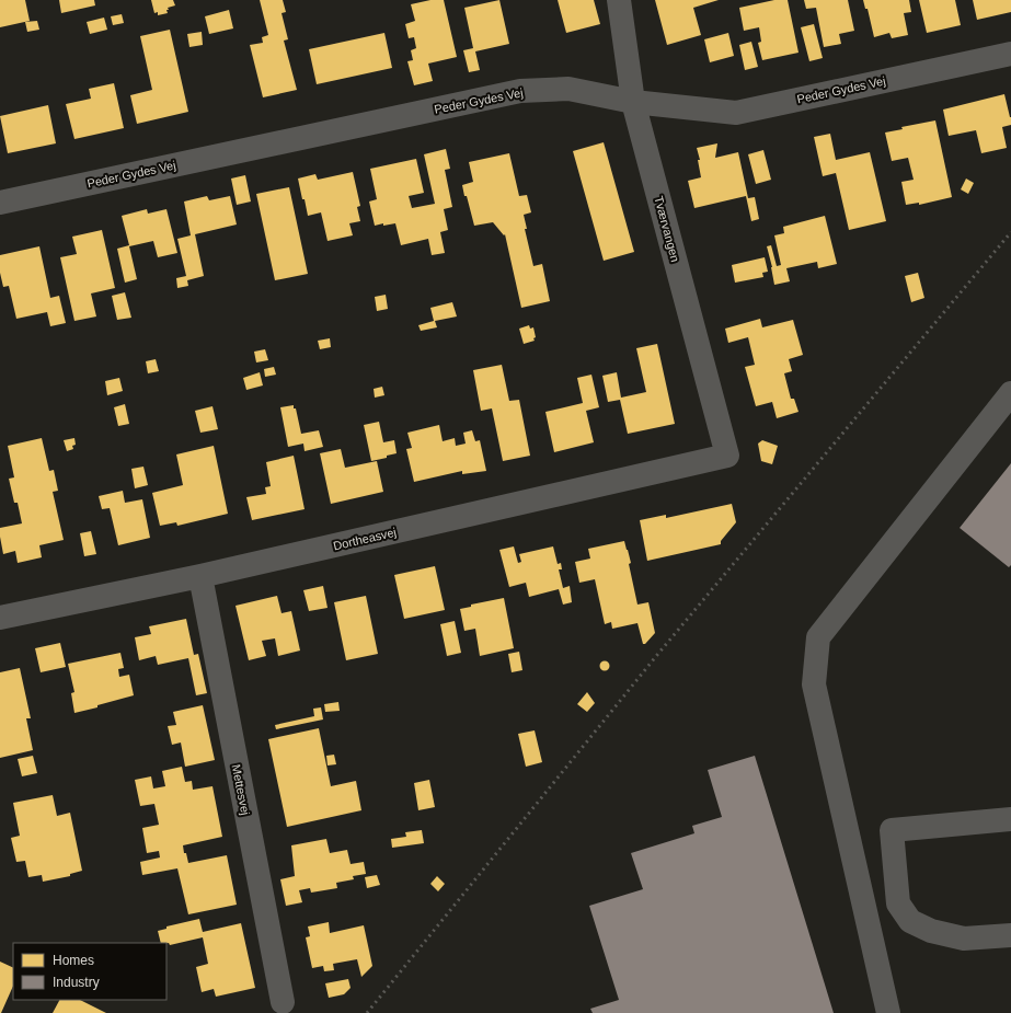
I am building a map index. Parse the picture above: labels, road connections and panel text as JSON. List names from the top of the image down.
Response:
{
  "streets": {
    "street": [
      "Peder Gydes Vej",
      "Tværvangen",
      "Dortheasvej",
      "Mettesvej"
    ]
  },
  "crossings": [
    ["Peder Gydes Vej", "Tværvangen"],
    ["Tværvangen", "Dortheasvej"],
    ["Dortheasvej", "Mettesvej"]
  ],
  "legend": ["Homes", "Industry"]
}
